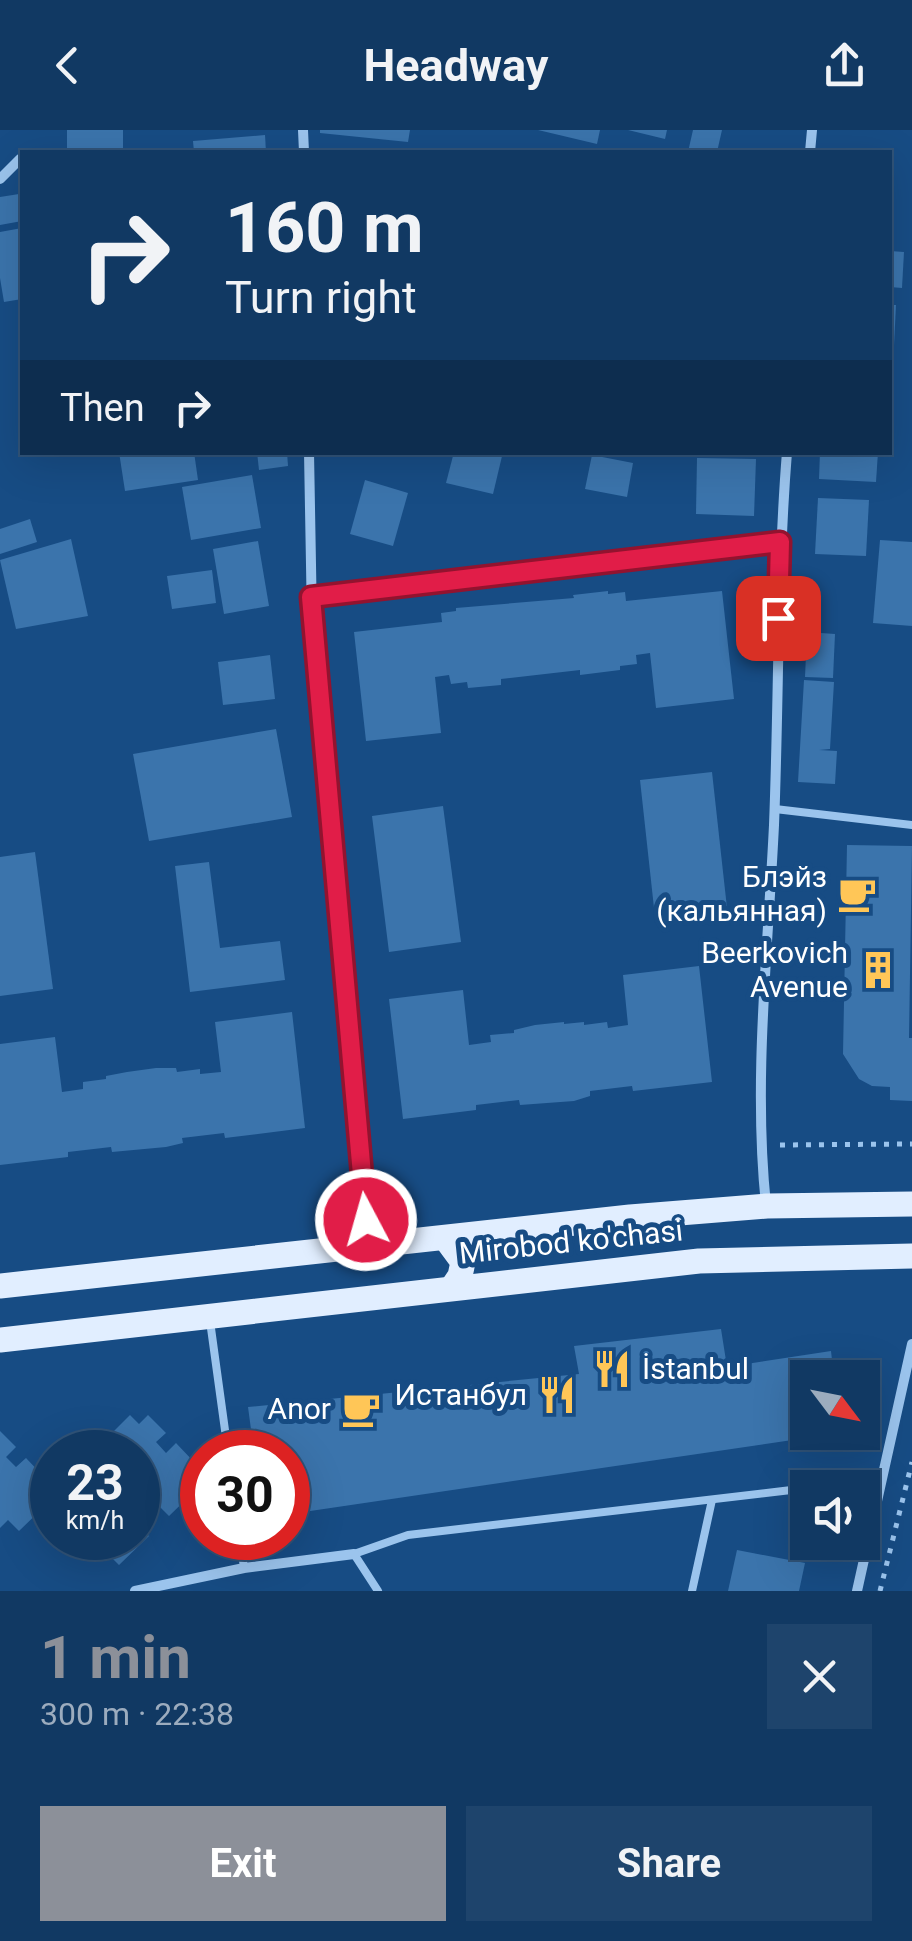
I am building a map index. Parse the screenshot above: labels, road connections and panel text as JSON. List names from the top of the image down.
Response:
{
  "streets": {
    "main road": ["Mirobod ko'chasi"]
  },
  "places": {
    "cafe": ["Блэйз (кальянная)", "Anor"],
    "building": ["Beerkovich Avenue"],
    "restaurant": ["İstanbul", "Истанбул"]
  },
  "north": "bottom right",
  "page": {
    "header": "Headway",
    "turn": ["160 m", "Turn right"],
    "then": "Then",
    "speed": "23 km/h",
    "limit": "30",
    "heading": ["1 min", "300 m · 22:38"],
    "buttons": ["Exit", "Share"]
  }
}
